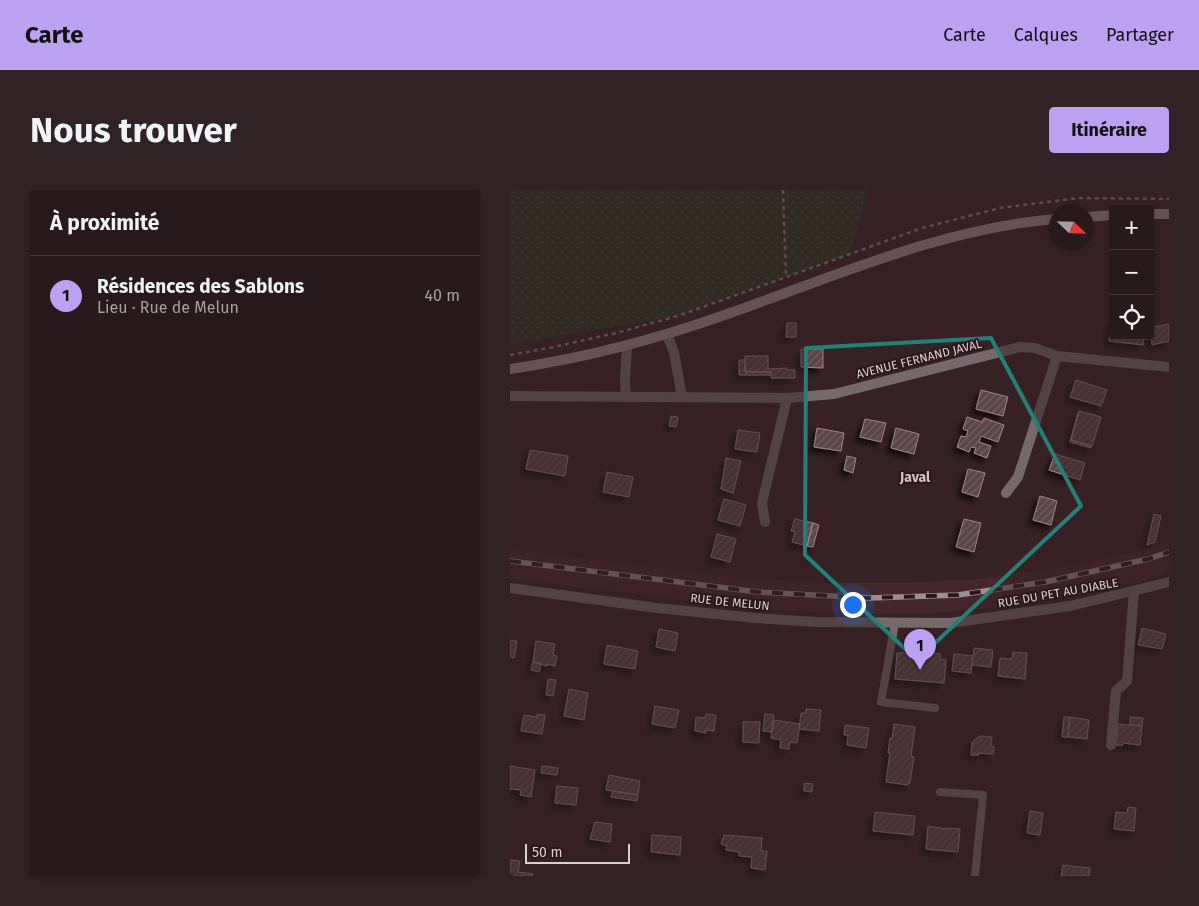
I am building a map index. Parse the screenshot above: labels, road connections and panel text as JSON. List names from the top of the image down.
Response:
{
  "streets": {
    "street": ["AVENUE FERNAND JAVAL", "RUE DU PET AU DIABLE", "RUE DE MELUN"]
  },
  "crossings": [
    ["RUE DU PET AU DIABLE", "RUE DE MELUN"]
  ],
  "districts": ["Javal"],
  "scale_bar": "50 m",
  "north": "bottom right",
  "page": {
    "header": "Carte",
    "nav": ["Carte", "Calques", "Partager"],
    "buttons": "Itinéraire",
    "title": "Nous trouver",
    "heading": "À proximité",
    "map_buttons": ["+", "−"],
    "list": [
      {
        "mark": "1",
        "name": "Résidences des Sablons",
        "note": "Lieu · Rue de Melun",
        "value": "40 m"
      }
    ],
    "pins": "1",
    "scale": "50 m"
  }
}
